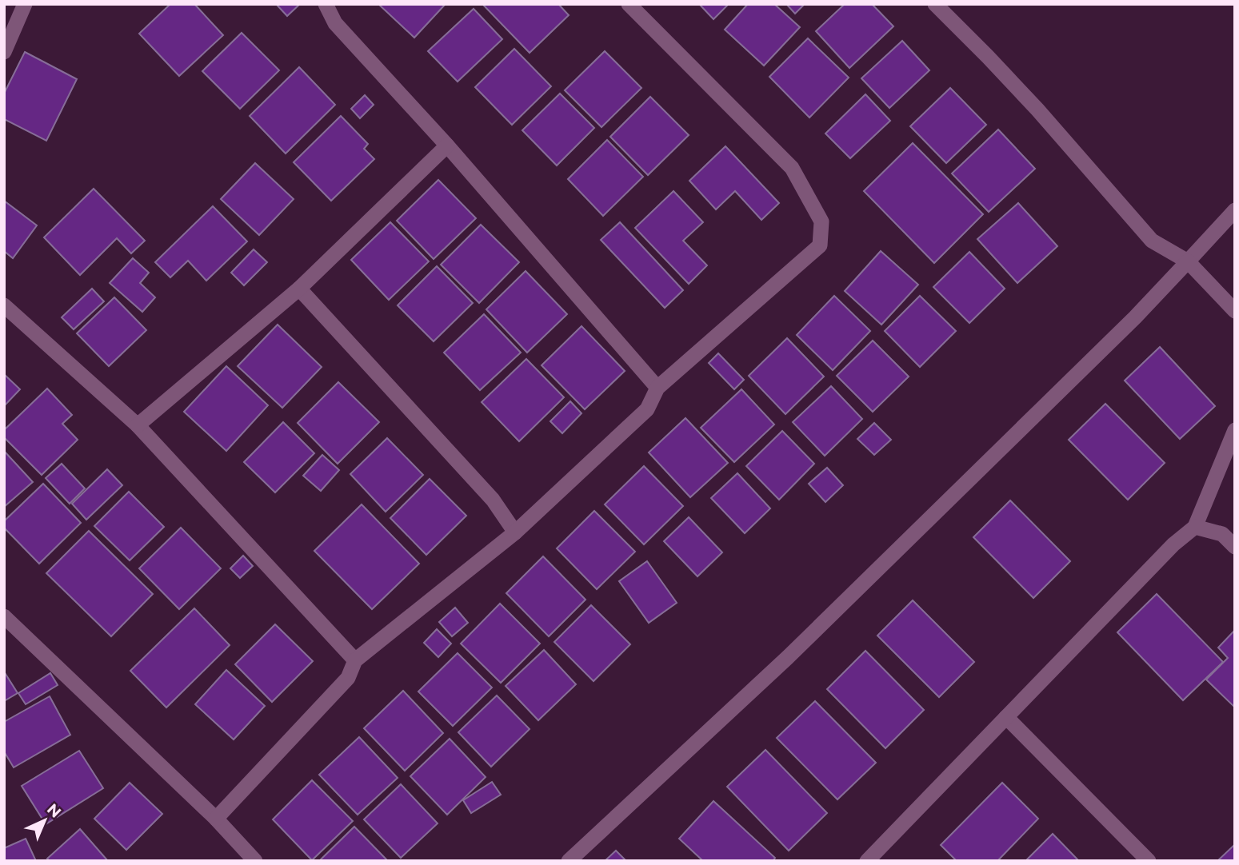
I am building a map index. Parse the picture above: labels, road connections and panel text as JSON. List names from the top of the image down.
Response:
{
  "north": "top right"
}
